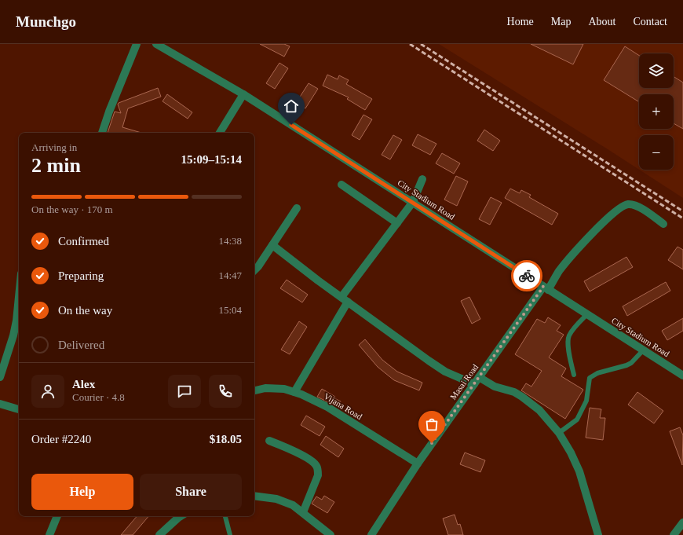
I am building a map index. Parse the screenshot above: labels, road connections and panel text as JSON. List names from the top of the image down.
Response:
{
  "streets": {
    "street": ["City Stadium Road", "Masai Road", "Vijana Road"]
  },
  "crossings": [
    ["City Stadium Road", "Masai Road"],
    ["Masai Road", "Vijana Road"]
  ],
  "page": {
    "header": "Munchgo",
    "nav": [
      "Home",
      "Map",
      "About",
      "Contact"
    ],
    "map_buttons": ["+", "−"],
    "heading": ["2 min", "Arriving in", "15:09–15:14"],
    "panel": [
      "Alex",
      "Courier · 4.8",
      "Order #2240",
      "$18.05"
    ],
    "bar": "On the way · 170 m",
    "list": [
      ["Confirmed", "14:38"],
      ["Preparing", "14:47"],
      ["On the way", "15:04"],
      "Delivered"
    ],
    "buttons": ["Help", "Share"]
  }
}
